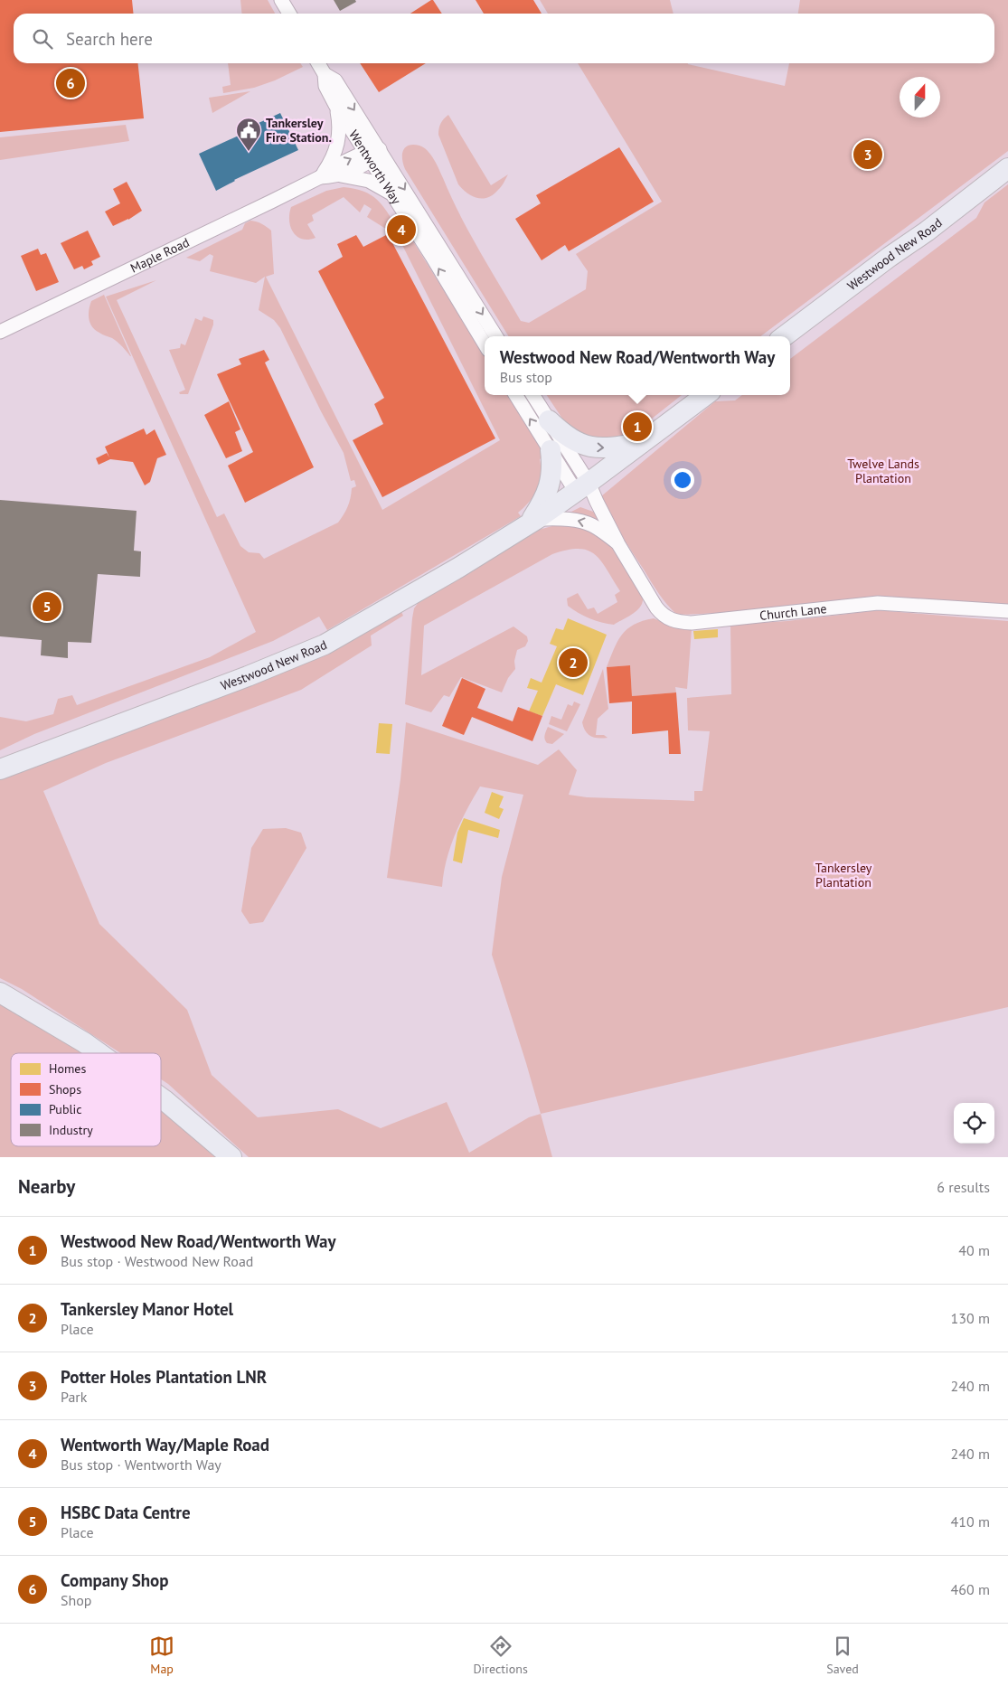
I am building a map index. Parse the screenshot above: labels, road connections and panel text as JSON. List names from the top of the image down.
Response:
{
  "streets": {
    "highway": ["Westwood New Road"],
    "street": ["Wentworth Way", "Maple Road", "Church Lane"]
  },
  "crossings": [
    ["Wentworth Way", "Maple Road"],
    ["Westwood New Road", "Church Lane"]
  ],
  "parks": ["Twelve Lands Plantation", "Tankersley Plantation"],
  "places": {
    "public building": ["Tankersley Fire Station."]
  },
  "legend": [
    "Homes",
    "Shops",
    "Public",
    "Industry"
  ],
  "north": "top",
  "page": {
    "search": "Search here",
    "pins": [
      "6",
      "3",
      "4",
      "1",
      "5",
      "2"
    ],
    "popup": ["Westwood New Road/Wentworth Way", "Bus stop"],
    "heading": ["Nearby", "6 results"],
    "list": [
      {
        "mark": "1",
        "name": "Westwood New Road/Wentworth Way",
        "note": "Bus stop · Westwood New Road",
        "value": "40 m"
      },
      {
        "mark": "2",
        "name": "Tankersley Manor Hotel",
        "note": "Place",
        "value": "130 m"
      },
      {
        "mark": "3",
        "name": "Potter Holes Plantation LNR",
        "note": "Park",
        "value": "240 m"
      },
      {
        "mark": "4",
        "name": "Wentworth Way/Maple Road",
        "note": "Bus stop · Wentworth Way",
        "value": "240 m"
      },
      {
        "mark": "5",
        "name": "HSBC Data Centre",
        "note": "Place",
        "value": "410 m"
      },
      {
        "mark": "6",
        "name": "Company Shop",
        "note": "Shop",
        "value": "460 m"
      }
    ],
    "nav": ["Map", "Directions", "Saved"]
  }
}
